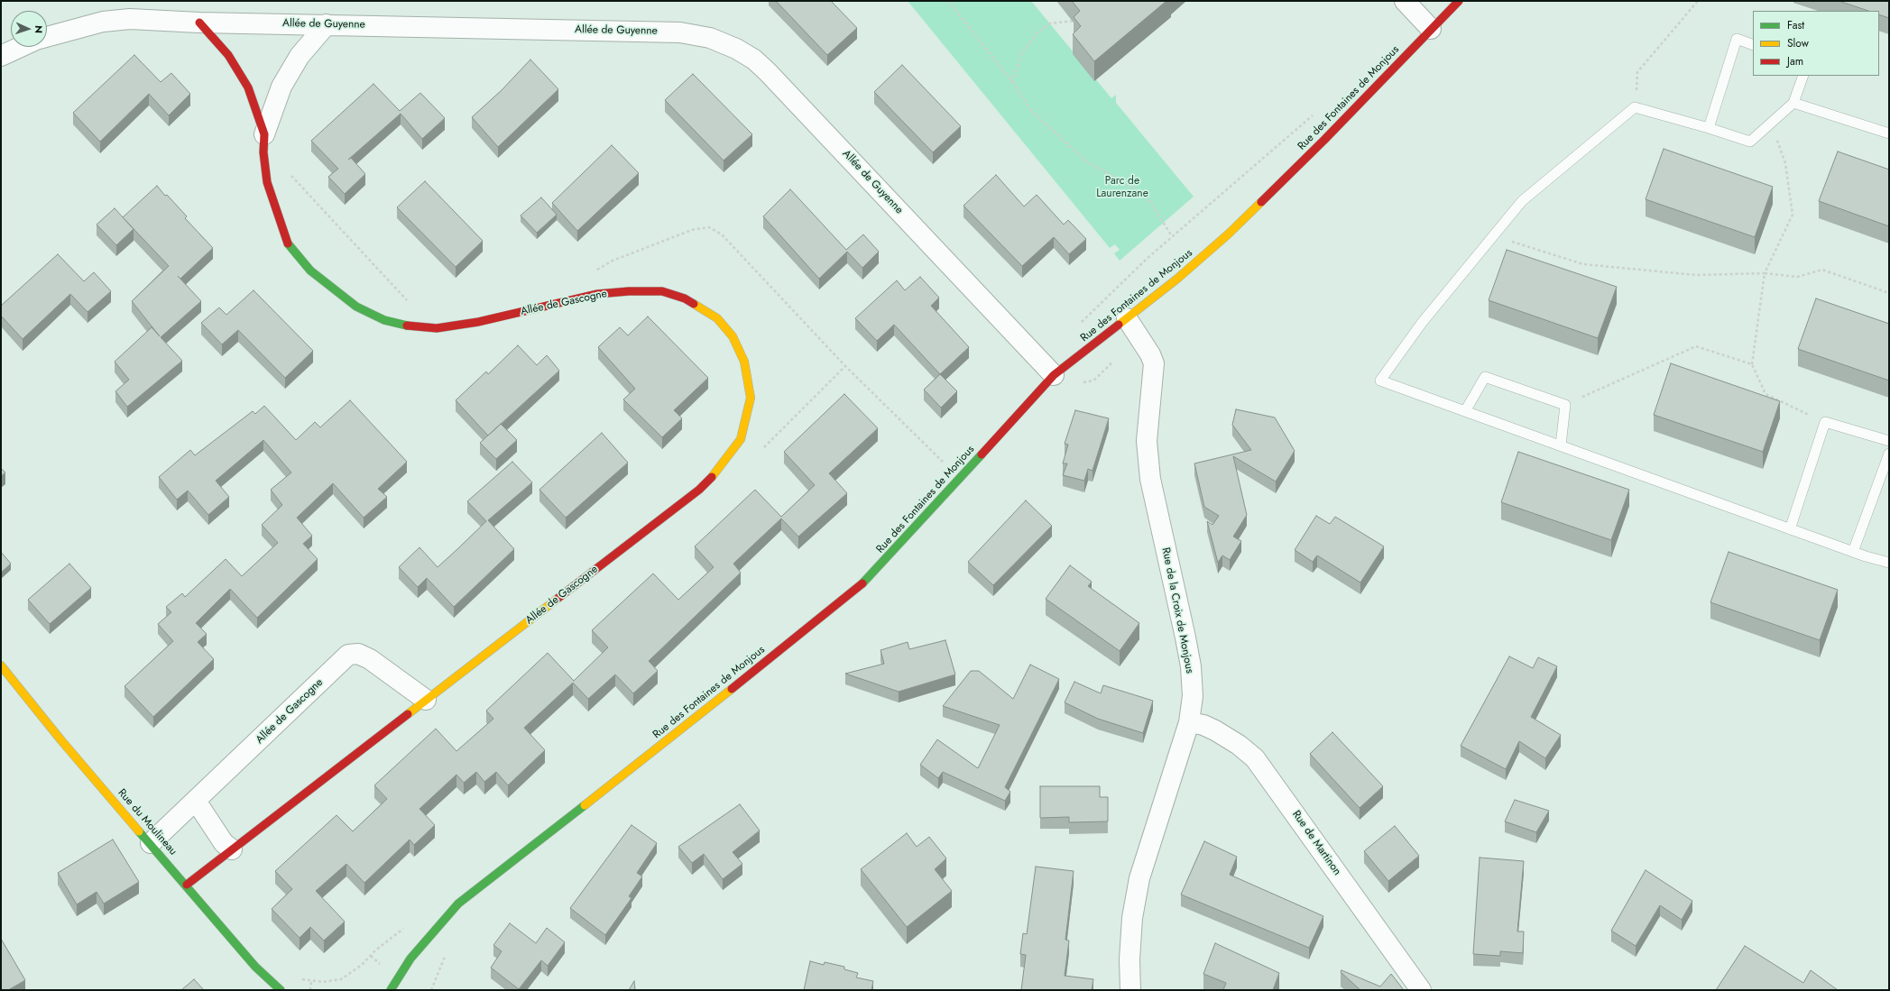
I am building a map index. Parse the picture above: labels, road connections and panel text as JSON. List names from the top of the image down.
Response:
{
  "streets": {
    "street": [
      "Allée de Guyenne",
      "Rue des Fontaines de Monjous",
      "Allée de Gascogne",
      "Rue de la Croix de Monjous",
      "Rue du Moulineau",
      "Rue de Martinon"
    ]
  },
  "crossings": [
    ["Allée de Guyenne", "Rue des Fontaines de Monjous"],
    ["Allée de Guyenne", "Allée de Gascogne"],
    ["Rue des Fontaines de Monjous", "Rue de la Croix de Monjous"],
    ["Allée de Gascogne", "Rue du Moulineau"],
    ["Rue de la Croix de Monjous", "Rue de Martinon"]
  ],
  "parks": ["Parc de Laurenzane"],
  "legend": ["Fast", "Slow", "Jam"],
  "north": "right"
}
